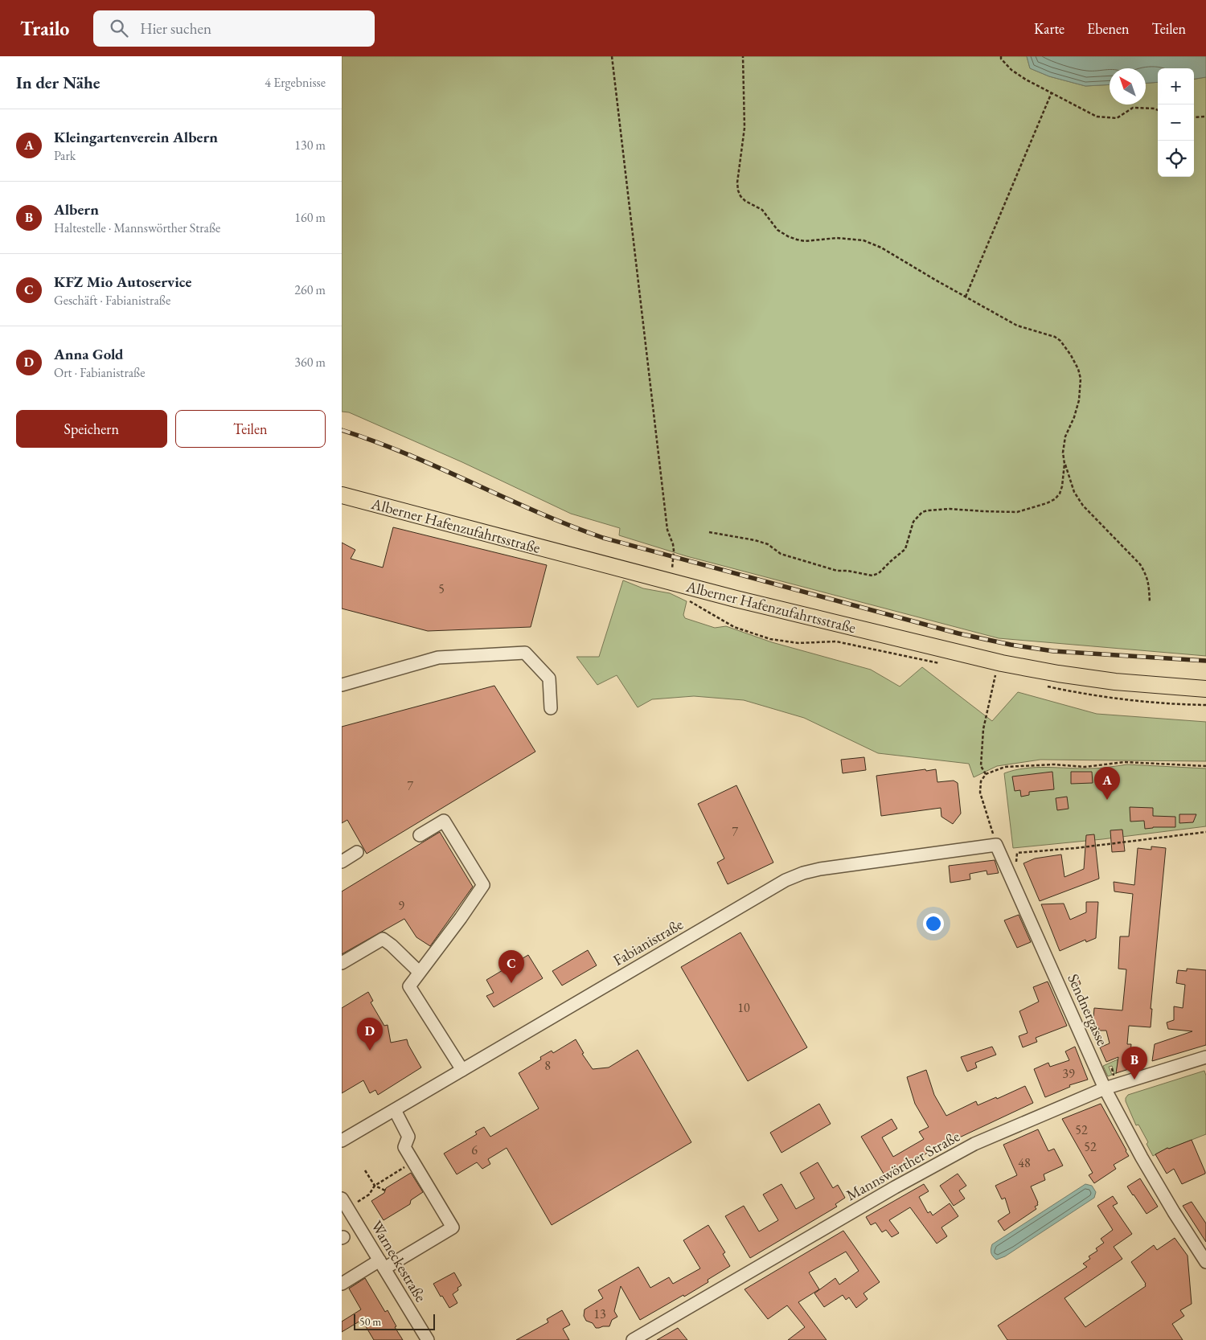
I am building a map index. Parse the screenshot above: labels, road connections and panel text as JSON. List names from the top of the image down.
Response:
{
  "streets": {
    "main road": ["Alberner Hafenzufahrtsstraße"],
    "street": [
      "Fabianistraße",
      "Sendnergasse",
      "Mannswörther Straße",
      "Warneckestraße"
    ]
  },
  "crossings": [
    ["Fabianistraße", "Sendnergasse"],
    ["Sendnergasse", "Mannswörther Straße"]
  ],
  "house_numbers": [
    "5",
    "7",
    "7",
    "9",
    "10",
    "8",
    "39",
    "52",
    "52",
    "6",
    "48",
    "13"
  ],
  "scale_bar": "50 m",
  "north": "top left",
  "page": {
    "header": "Trailo",
    "search": "Hier suchen",
    "nav": ["Karte", "Ebenen", "Teilen"],
    "heading": ["In der Nähe", "4 Ergebnisse"],
    "map_buttons": ["+", "−"],
    "list": [
      {
        "mark": "A",
        "name": "Kleingartenverein Albern",
        "note": "Park",
        "value": "130 m"
      },
      {
        "mark": "B",
        "name": "Albern",
        "note": "Haltestelle · Mannswörther Straße",
        "value": "160 m"
      },
      {
        "mark": "C",
        "name": "KFZ Mio Autoservice",
        "note": "Geschäft · Fabianistraße",
        "value": "260 m"
      },
      {
        "mark": "D",
        "name": "Anna Gold",
        "note": "Ort · Fabianistraße",
        "value": "360 m"
      }
    ],
    "buttons": ["Speichern", "Teilen"],
    "pins": [
      "A",
      "C",
      "D",
      "B"
    ],
    "scale": "50 m"
  }
}
